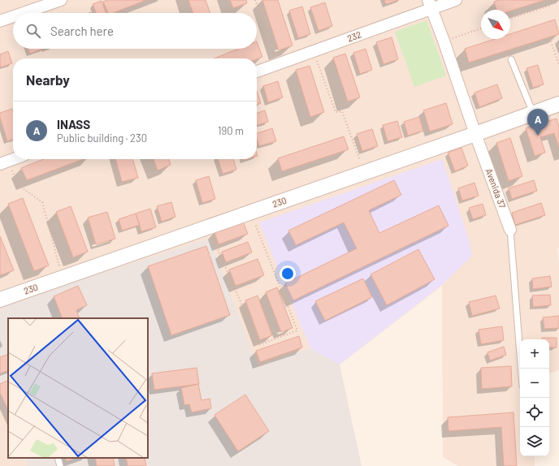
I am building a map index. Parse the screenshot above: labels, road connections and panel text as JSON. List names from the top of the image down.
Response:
{
  "streets": {
    "street": ["232", "Avenida 37", "230"]
  },
  "crossings": [
    ["232", "Avenida 37"],
    ["Avenida 37", "230"]
  ],
  "north": "bottom right",
  "page": {
    "search": "Search here",
    "heading": "Nearby",
    "list": [
      {
        "mark": "A",
        "name": "INASS",
        "note": "Public building · 230",
        "value": "190 m"
      }
    ],
    "pins": "A",
    "map_buttons": ["+", "−"]
  }
}
